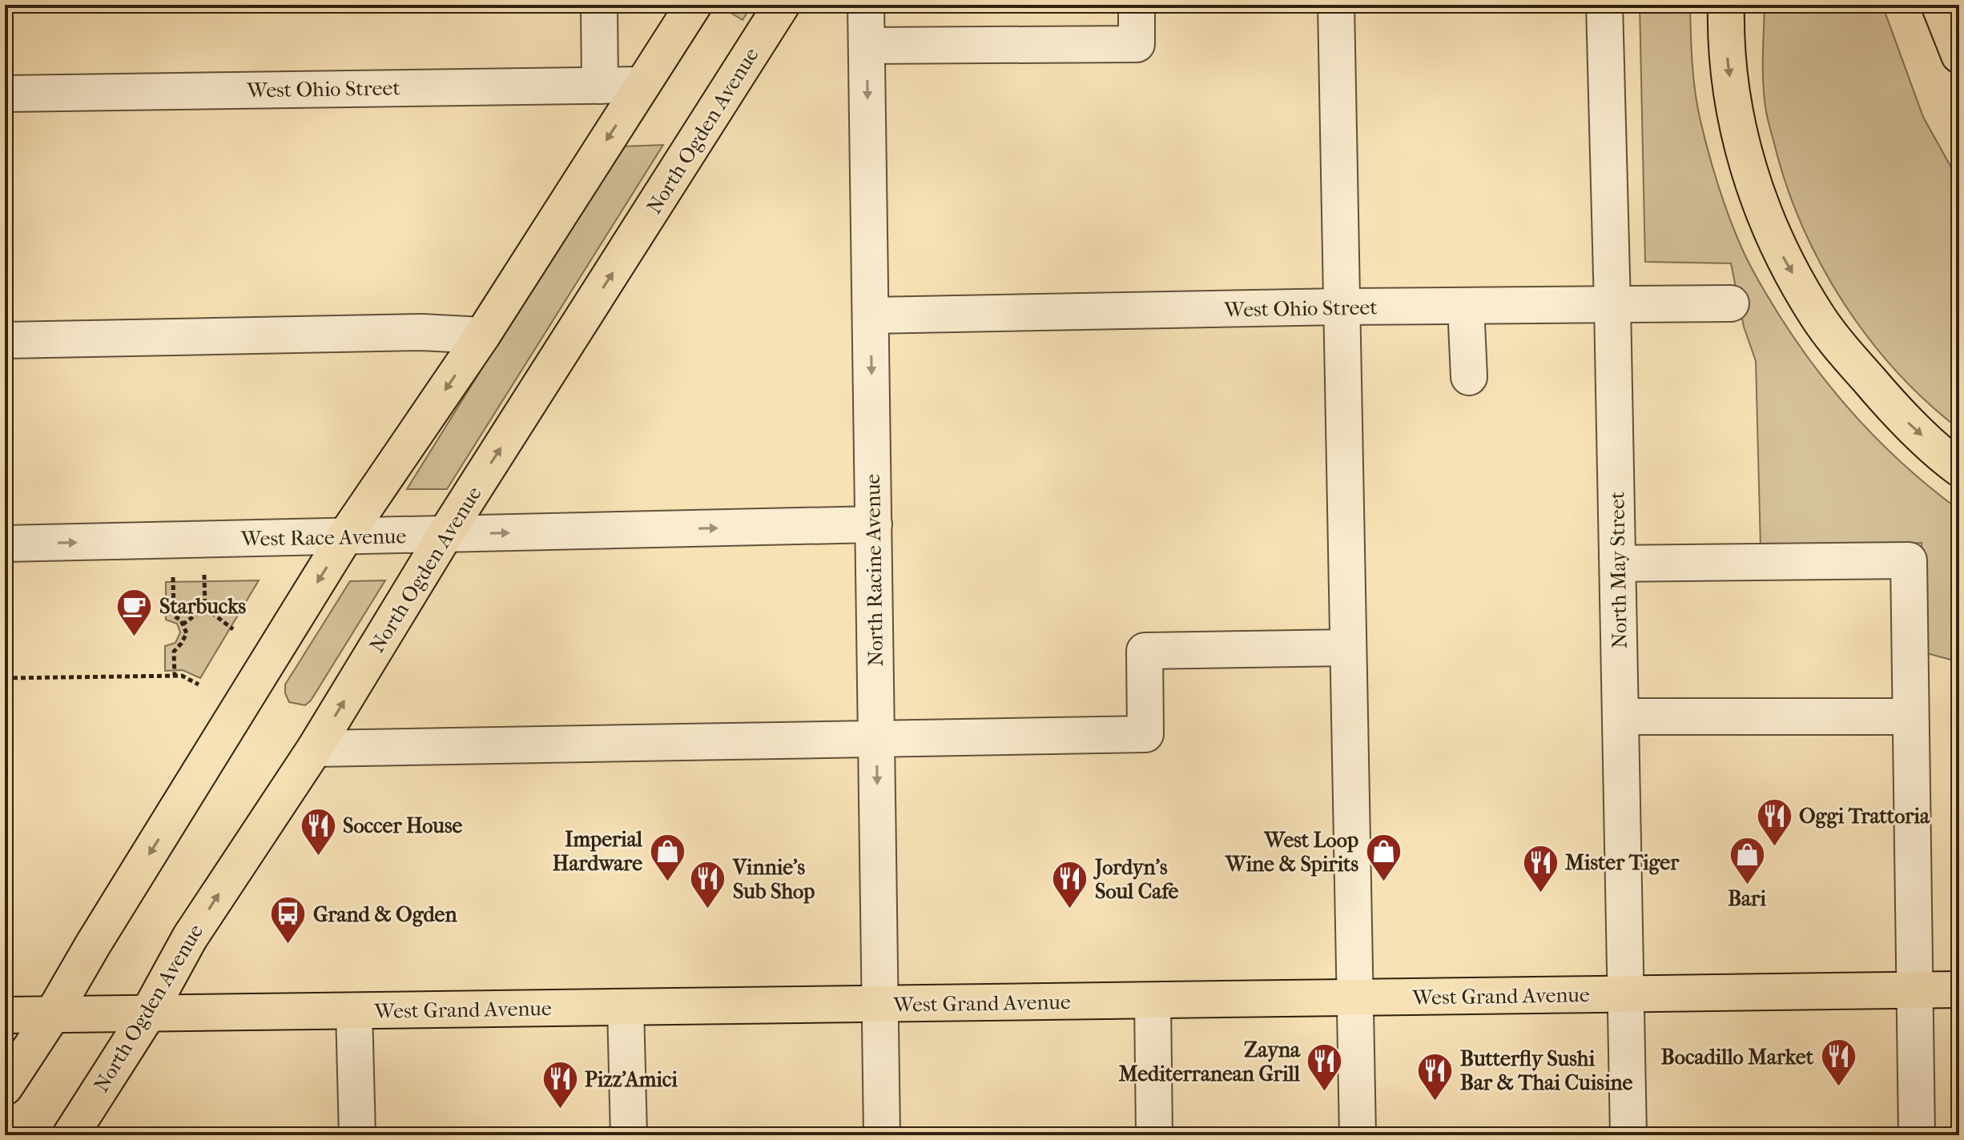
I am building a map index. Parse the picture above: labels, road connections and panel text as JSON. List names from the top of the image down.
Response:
{
  "streets": {
    "main road": ["North Ogden Avenue", "West Grand Avenue"],
    "street": [
      "West Ohio Street",
      "West Race Avenue",
      "North Racine Avenue",
      "North May Street"
    ]
  },
  "crossings": [
    ["West Ohio Street", "North Racine Avenue"],
    ["West Ohio Street", "North May Street"],
    ["North Ogden Avenue", "West Race Avenue"],
    ["North Ogden Avenue", "West Grand Avenue"],
    ["West Race Avenue", "North Racine Avenue"],
    ["North Racine Avenue", "West Grand Avenue"],
    ["North May Street", "West Grand Avenue"]
  ],
  "one_way": ["North Racine Avenue"],
  "places": {
    "cafe": ["Starbucks"],
    "restaurant": [
      "Oggi Trattoria",
      "Soccer House",
      "Mister Tiger",
      "Vinnie’s Sub Shop",
      "Jordyn's Soul Cafe",
      "Bocadillo Market",
      "Zayna Mediterranean Grill",
      "Butterfly Sushi Bar & Thai Cuisine",
      "Pizz’Amici"
    ],
    "shop": ["Imperial Hardware", "West Loop Wine & Spirits", "Bari"],
    "bus stop": ["Grand & Ogden"]
  }
}
